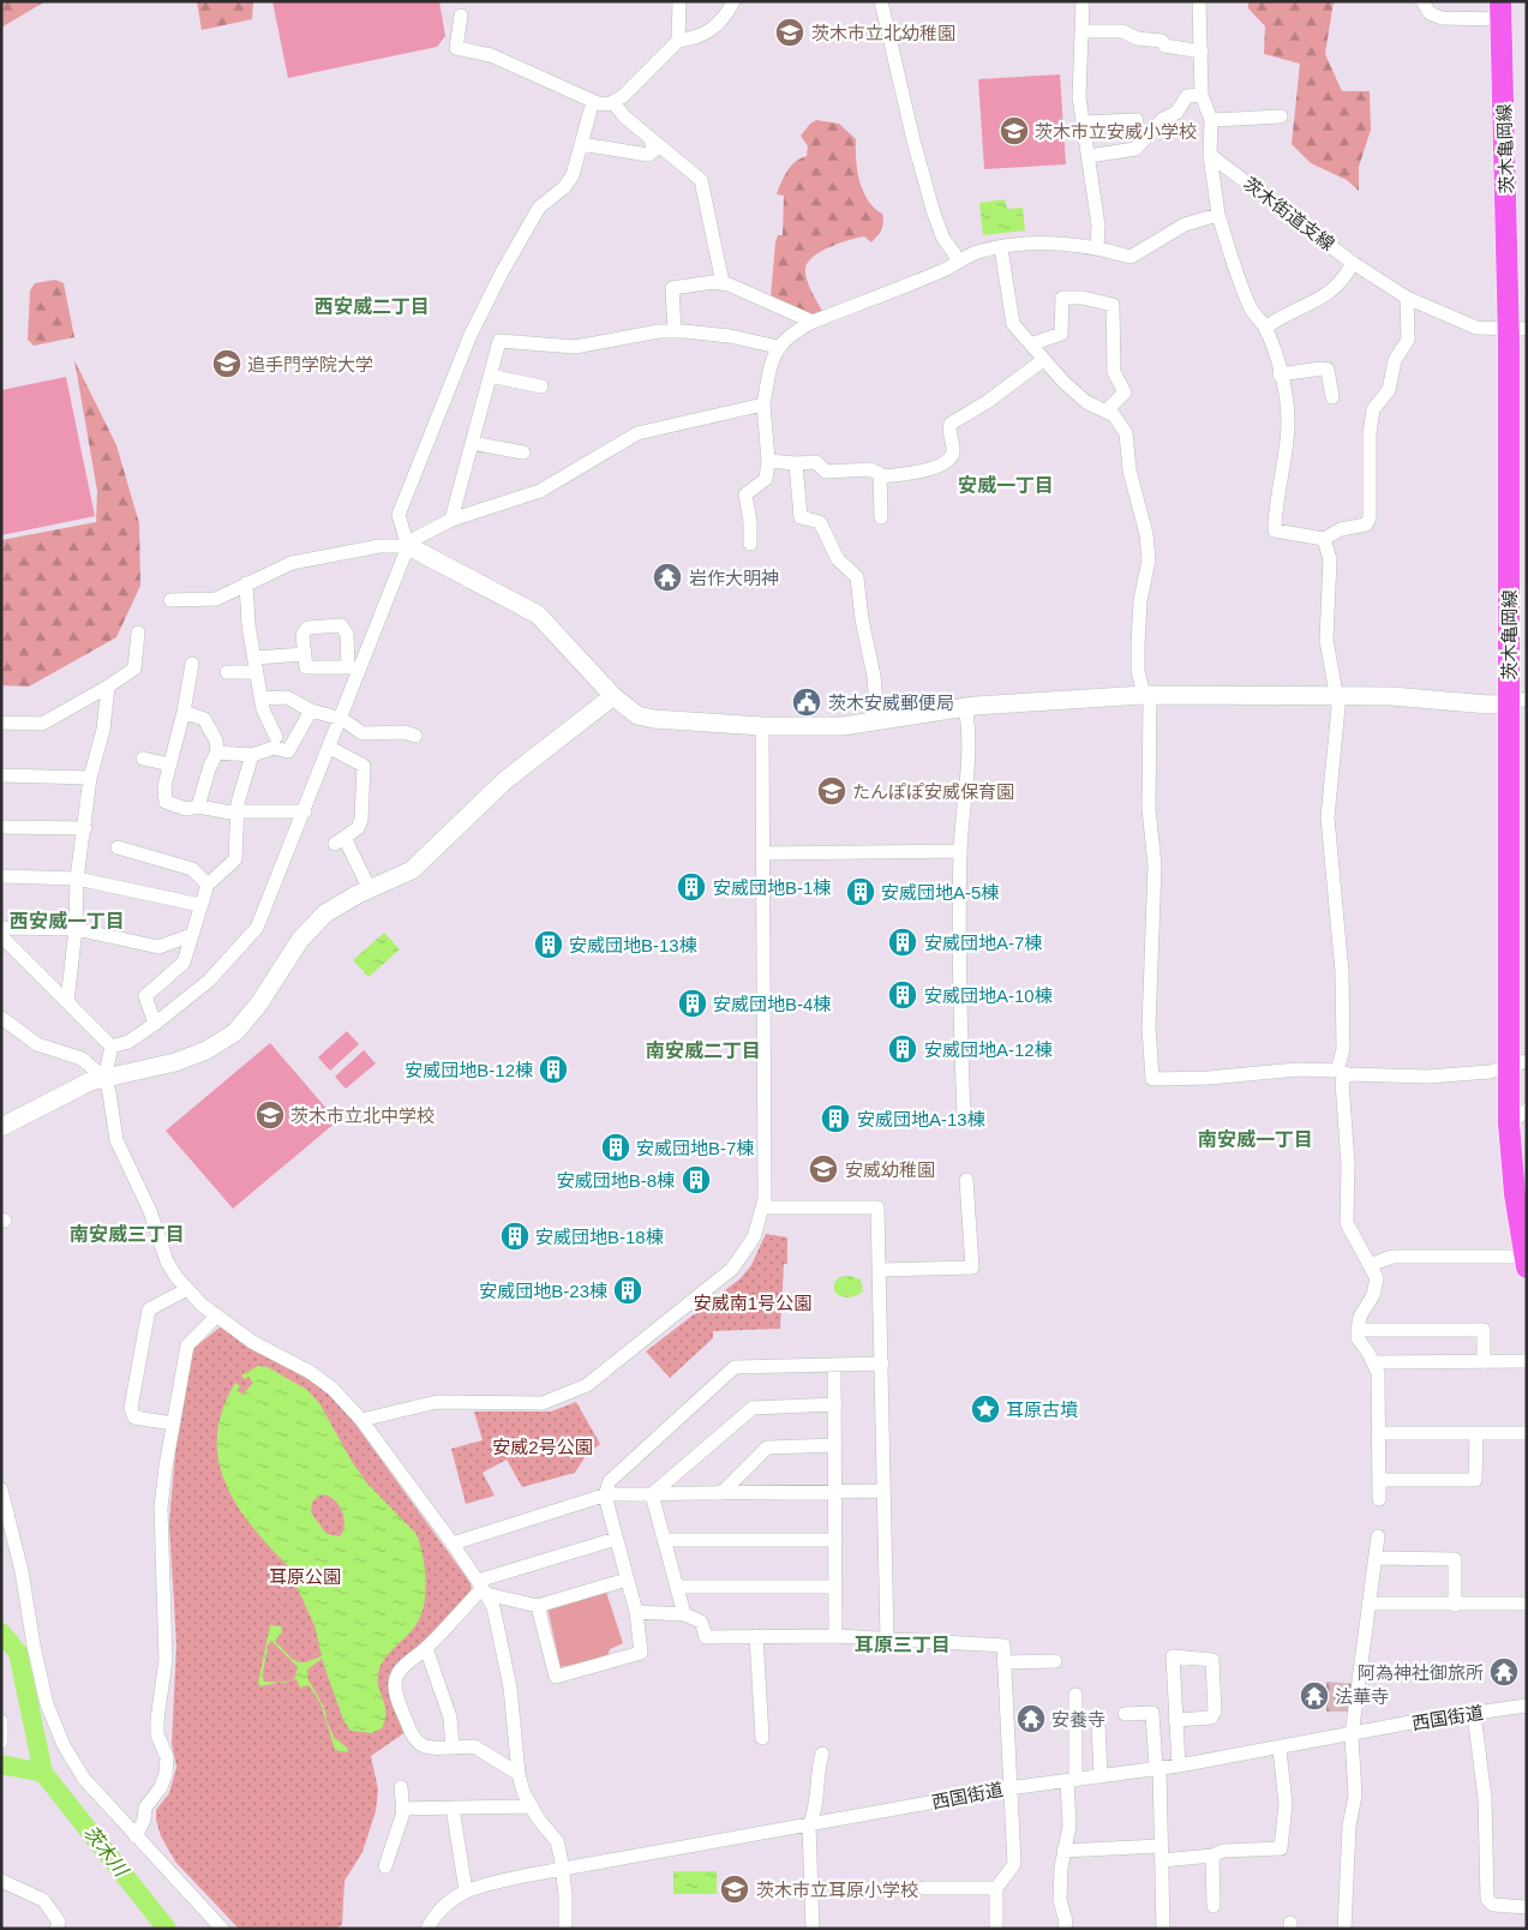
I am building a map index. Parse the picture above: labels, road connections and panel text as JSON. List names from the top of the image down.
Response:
{
  "streets": {
    "main road": ["茨木亀岡線"],
    "street": ["茨木街道支線", "西国街道"]
  },
  "crossings": [
    ["茨木亀岡線", "茨木街道支線"]
  ],
  "districts": [
    "西安威二丁目",
    "安威一丁目",
    "西安威一丁目",
    "南安威二丁目",
    "南安威一丁目",
    "南安威三丁目",
    "耳原三丁目"
  ],
  "water": ["茨木川"],
  "parks": ["安威南1号公園", "安威2号公園", "耳原公園"],
  "places": {
    "school or university": [
      "茨木市立北幼稚園",
      "茨木市立安威小学校",
      "追手門学院大学",
      "たんぽぽ安威保育園",
      "茨木市立北中学校",
      "安威幼稚園",
      "茨木市立耳原小学校"
    ],
    "temple": [
      "岩作大明神",
      "阿為神社御旅所",
      "法華寺",
      "安養寺"
    ],
    "public building": ["茨木安威郵便局"],
    "building": [
      "安威団地B-1棟",
      "安威団地A-5棟",
      "安威団地A-7棟",
      "安威団地B-13棟",
      "安威団地A-10棟",
      "安威団地B-4棟",
      "安威団地A-12棟",
      "安威団地B-12棟",
      "安威団地A-13棟",
      "安威団地B-7棟",
      "安威団地B-8棟",
      "安威団地B-18棟",
      "安威団地B-23棟"
    ],
    "place": ["耳原古墳"]
  }
}
